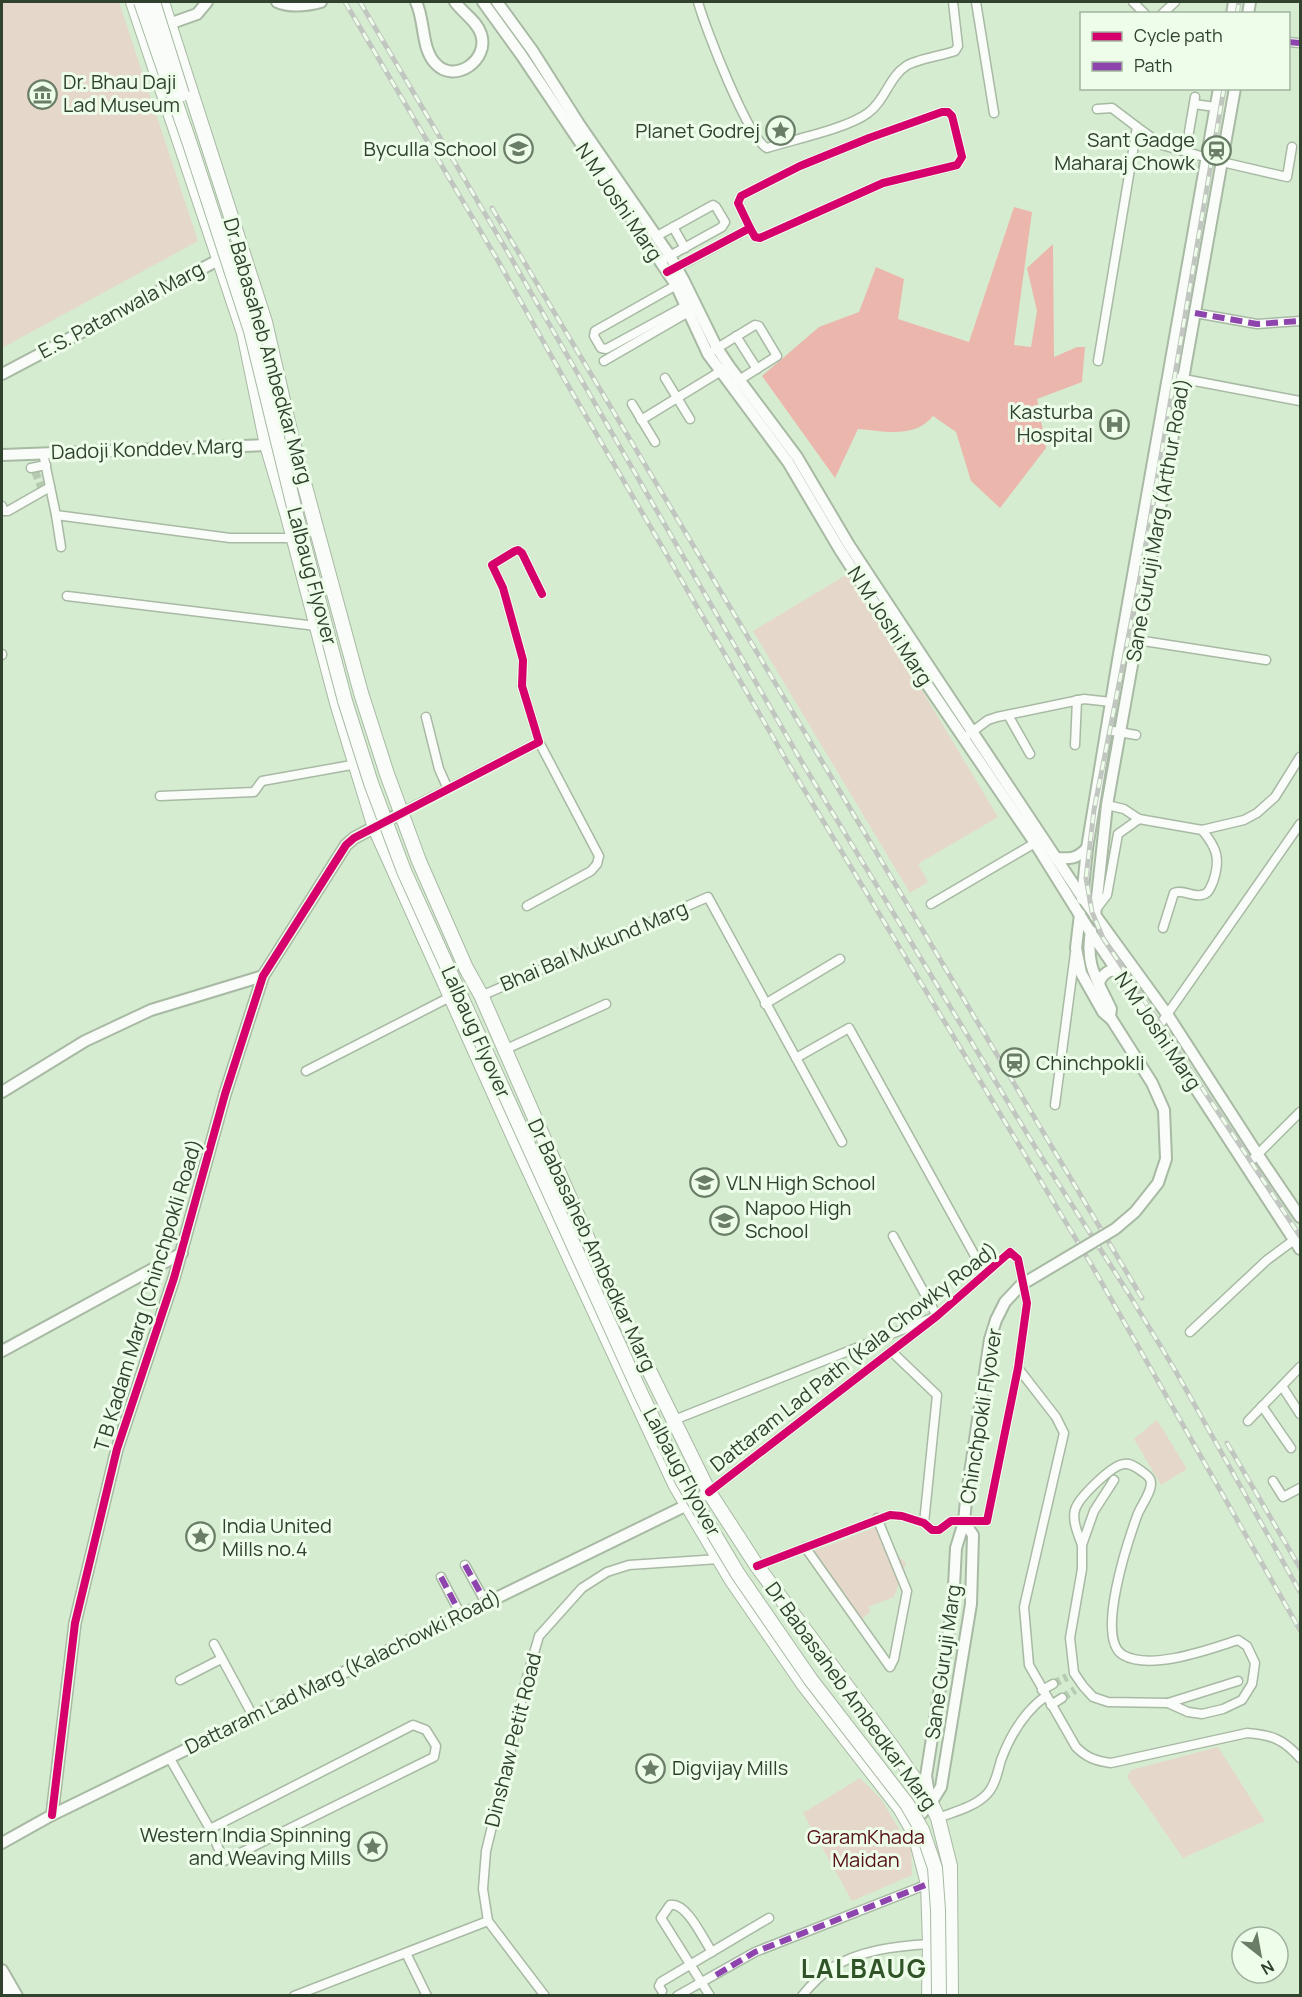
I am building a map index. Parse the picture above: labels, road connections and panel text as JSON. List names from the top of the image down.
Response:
{
  "streets": {
    "highway": ["Dr Babasaheb Ambedkar Marg", "Lalbaug Flyover"],
    "main road": [
      "N M Joshi Marg",
      "E.S. Patanwala Marg",
      "Dadoji Konddev Marg",
      "Sane Guruji Marg (Arthur Road)",
      "T B Kadam Marg (Chinchpokli Road)",
      "Chinchpokli Flyover",
      "Sane Guruji Marg",
      "Dattaram Lad Marg (Kalachowki Road)"
    ],
    "street": ["Bhai Bal Mukund Marg", "Dattaram Lad Path (Kala Chowky Road)", "Dinshaw Petit Road"]
  },
  "crossings": [
    ["N M Joshi Marg", "Sane Guruji Marg (Arthur Road)"],
    ["E.S. Patanwala Marg", "Dr Babasaheb Ambedkar Marg"],
    ["Dr Babasaheb Ambedkar Marg", "Dadoji Konddev Marg"],
    ["Dr Babasaheb Ambedkar Marg", "Bhai Bal Mukund Marg"],
    ["Dr Babasaheb Ambedkar Marg", "T B Kadam Marg (Chinchpokli Road)"],
    ["Dr Babasaheb Ambedkar Marg", "Dattaram Lad Path (Kala Chowky Road)"],
    ["Dr Babasaheb Ambedkar Marg", "Sane Guruji Marg"],
    ["Dr Babasaheb Ambedkar Marg", "Dattaram Lad Marg (Kalachowki Road)"],
    ["Dr Babasaheb Ambedkar Marg", "Dinshaw Petit Road"],
    ["Sane Guruji Marg (Arthur Road)", "Chinchpokli Flyover"],
    ["T B Kadam Marg (Chinchpokli Road)", "Dattaram Lad Marg (Kalachowki Road)"],
    ["Dattaram Lad Path (Kala Chowky Road)", "Chinchpokli Flyover"],
    ["Dattaram Lad Path (Kala Chowky Road)", "Sane Guruji Marg"],
    ["Dattaram Lad Path (Kala Chowky Road)", "Dattaram Lad Marg (Kalachowki Road)"],
    ["Chinchpokli Flyover", "Sane Guruji Marg"]
  ],
  "districts": ["LALBAUG"],
  "parks": ["GaramKhada Maidan"],
  "places": {
    "museum": ["Dr. Bhau Daji Lad Museum"],
    "place": [
      "Planet Godrej",
      "India United Mills no.4",
      "Digvijay Mills",
      "Western India Spinning and Weaving Mills"
    ],
    "school or university": ["Byculla School", "VLN High School", "Napoo High School"],
    "station": ["Sant Gadge Maharaj Chowk", "Chinchpokli"],
    "hospital": ["Kasturba Hospital"]
  },
  "legend": ["Cycle path", "Path"],
  "north": "bottom right"
}
